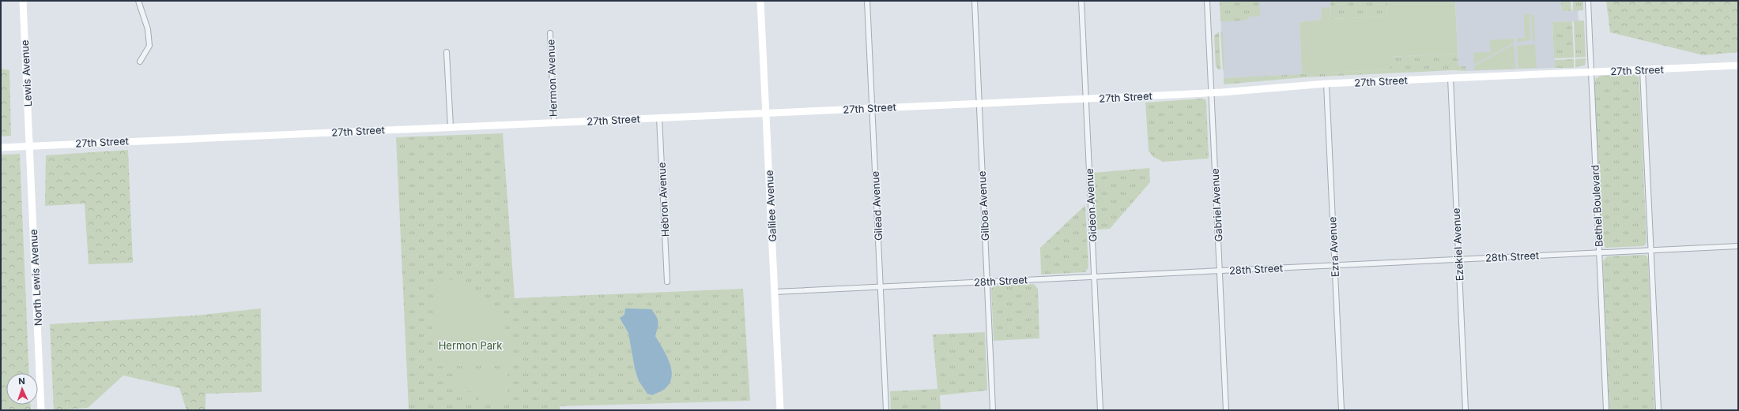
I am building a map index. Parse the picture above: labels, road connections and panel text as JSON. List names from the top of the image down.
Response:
{
  "streets": {
    "street": [
      "27th Street",
      "Lewis Avenue",
      "Hermon Avenue",
      "Hebron Avenue",
      "Gideon Avenue",
      "Gabriel Avenue",
      "Galilee Avenue",
      "Gilead Avenue",
      "Gilboa Avenue",
      "Bethel Boulevard",
      "Ezekiel Avenue",
      "Ezra Avenue",
      "28th Street",
      "North Lewis Avenue"
    ]
  },
  "crossings": [
    ["27th Street", "Lewis Avenue"],
    ["27th Street", "Hermon Avenue"],
    ["27th Street", "Hebron Avenue"],
    ["27th Street", "Gideon Avenue"],
    ["27th Street", "Gabriel Avenue"],
    ["27th Street", "Galilee Avenue"],
    ["27th Street", "Gilead Avenue"],
    ["27th Street", "Gilboa Avenue"],
    ["27th Street", "Bethel Boulevard"],
    ["27th Street", "Ezekiel Avenue"],
    ["27th Street", "Ezra Avenue"],
    ["27th Street", "North Lewis Avenue"],
    ["Lewis Avenue", "North Lewis Avenue"],
    ["Gideon Avenue", "28th Street"],
    ["Gabriel Avenue", "28th Street"],
    ["Galilee Avenue", "28th Street"],
    ["Gilead Avenue", "28th Street"],
    ["Gilboa Avenue", "28th Street"],
    ["Bethel Boulevard", "28th Street"],
    ["Ezekiel Avenue", "28th Street"],
    ["Ezra Avenue", "28th Street"]
  ],
  "parks": ["Hermon Park"],
  "north": "top"
}
